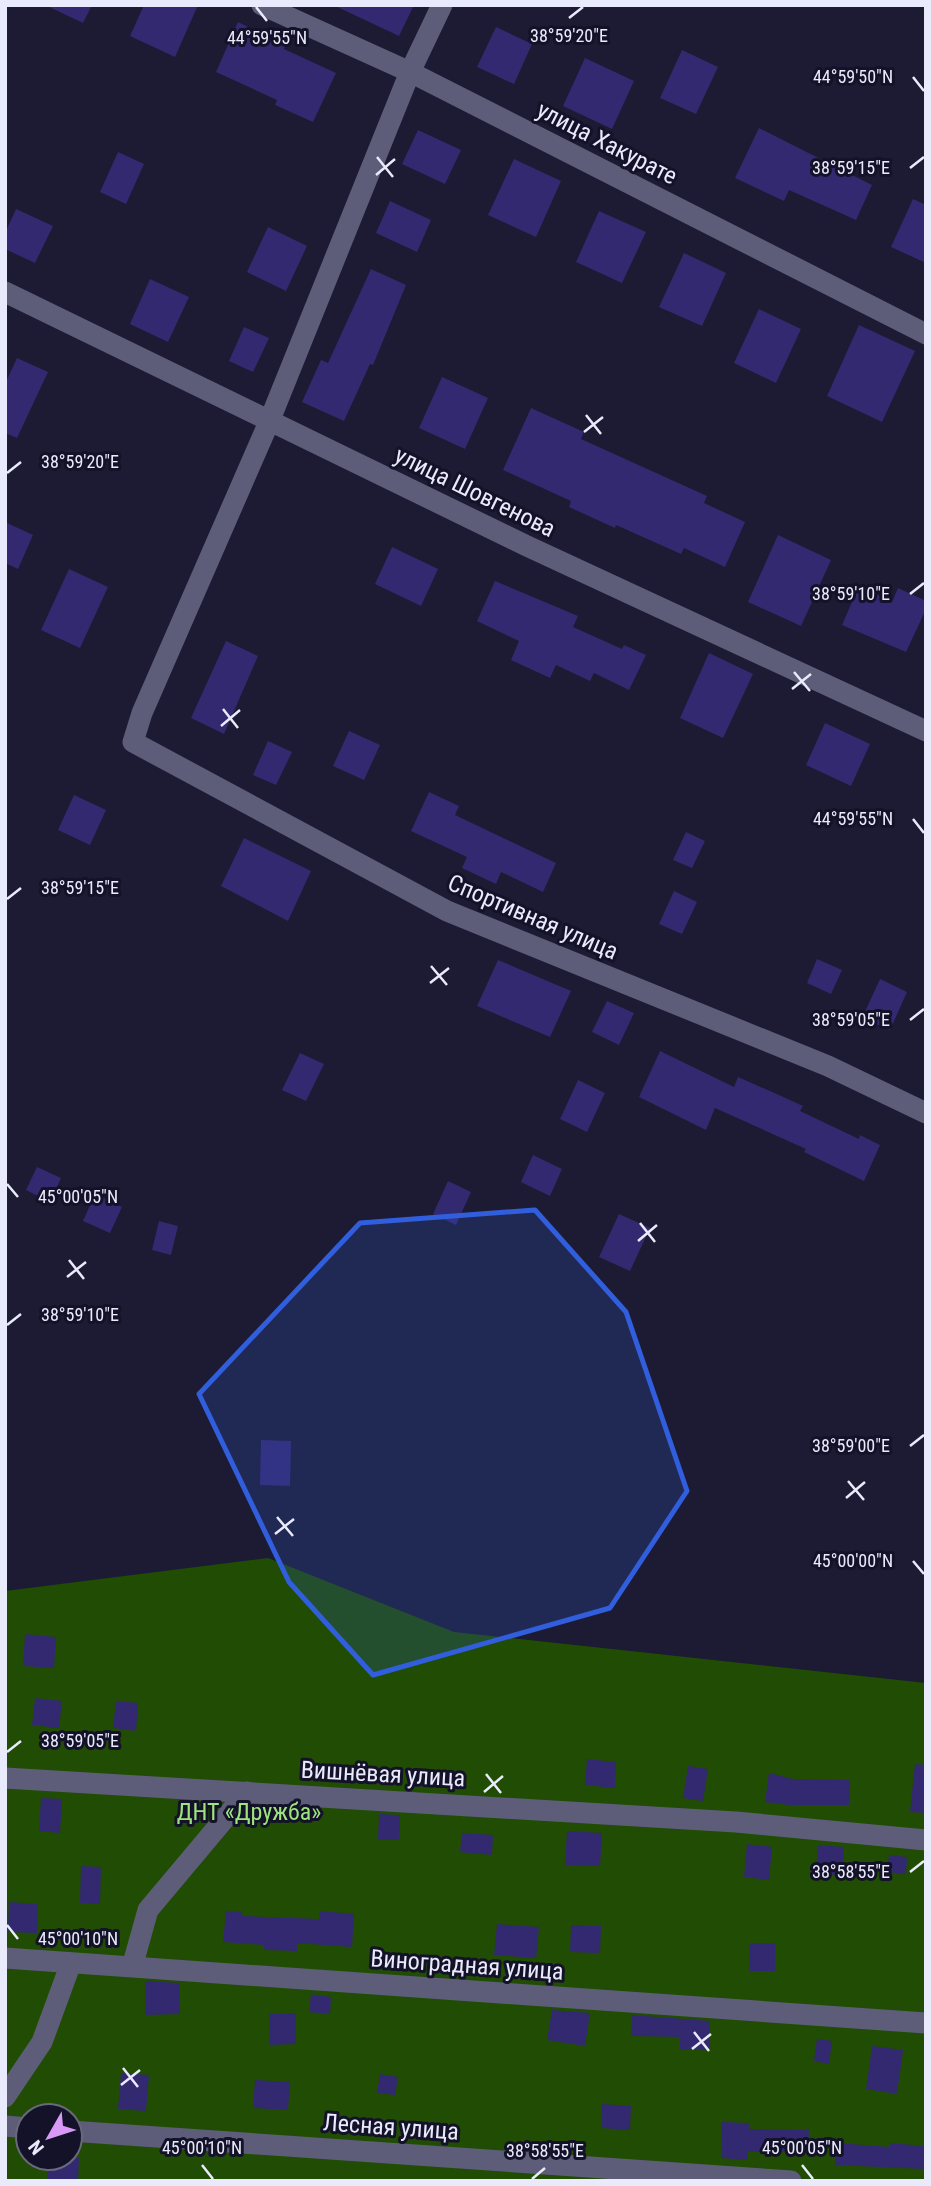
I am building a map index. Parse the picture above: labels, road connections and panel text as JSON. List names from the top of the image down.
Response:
{
  "streets": {
    "street": [
      "улица Хакурате",
      "улица Шовгенова",
      "Спортивная улица",
      "Вишнёвая улица",
      "Виноградная улица",
      "Лесная улица"
    ]
  },
  "crossings": [
    ["улица Шовгенова", "Спортивная улица"]
  ],
  "parks": ["ДНТ «Дружба»"],
  "north": "bottom left",
  "coordinates": [
    "38°59'20\"E",
    "44°59'55\"N",
    "44°59'50\"N",
    "38°59'15\"E",
    "38°59'10\"E",
    "38°59'05\"E",
    "45°00'05\"N",
    "38°59'00\"E",
    "45°00'00\"N",
    "38°58'55\"E",
    "45°00'10\"N"
  ]
}
